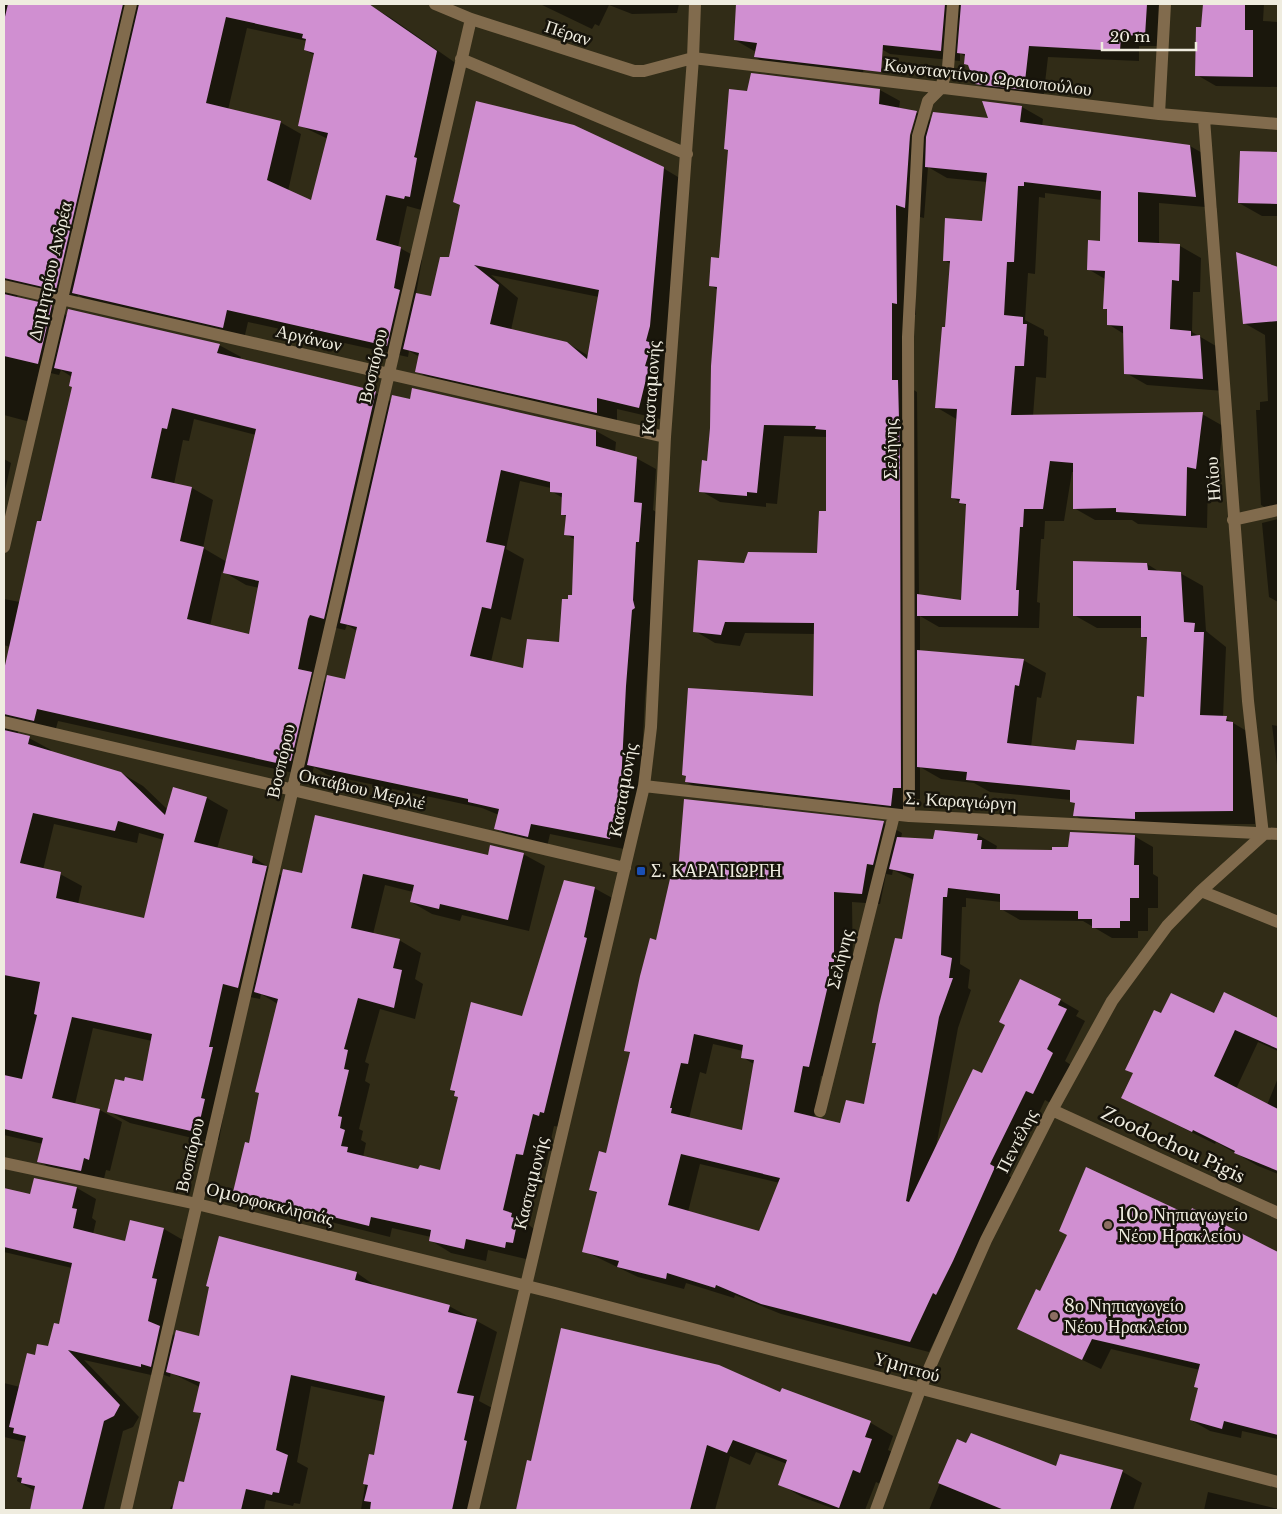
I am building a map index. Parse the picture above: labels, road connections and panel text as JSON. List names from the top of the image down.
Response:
{
  "streets": {
    "street": [
      "Πέραν",
      "Κωνσταντίνου Ωραιοπούλου",
      "Δημητρίου Ανδρέα",
      "Αργάνων",
      "Βοσπόρου",
      "Κασταμονής",
      "Σελήνης",
      "Ηλίου",
      "Οκτάβιου Μερλιέ",
      "Σ. Καραγιώργη",
      "Πεντέλης",
      "Zoodochou Pigis",
      "Ομορφοκκλησιάς",
      "Υμηττού"
    ]
  },
  "crossings": [
    ["Πέραν", "Κωνσταντίνου Ωραιοπούλου"],
    ["Πέραν", "Βοσπόρου"],
    ["Πέραν", "Κασταμονής"],
    ["Κωνσταντίνου Ωραιοπούλου", "Κασταμονής"],
    ["Κωνσταντίνου Ωραιοπούλου", "Σελήνης"],
    ["Κωνσταντίνου Ωραιοπούλου", "Ηλίου"],
    ["Δημητρίου Ανδρέα", "Αργάνων"],
    ["Αργάνων", "Βοσπόρου"],
    ["Αργάνων", "Κασταμονής"],
    ["Βοσπόρου", "Οκτάβιου Μερλιέ"],
    ["Βοσπόρου", "Ομορφοκκλησιάς"],
    ["Κασταμονής", "Οκτάβιου Μερλιέ"],
    ["Κασταμονής", "Σ. Καραγιώργη"],
    ["Κασταμονής", "Ομορφοκκλησιάς"],
    ["Κασταμονής", "Υμηττού"],
    ["Σελήνης", "Σ. Καραγιώργη"],
    ["Ηλίου", "Σ. Καραγιώργη"],
    ["Ηλίου", "Πεντέλης"],
    ["Σ. Καραγιώργη", "Πεντέλης"],
    ["Πεντέλης", "Zoodochou Pigis"],
    ["Πεντέλης", "Υμηττού"],
    ["Ομορφοκκλησιάς", "Υμηττού"]
  ],
  "places": {
    "transit": ["Σ. ΚΑΡΑΓΙΩΡΓΗ"],
    "other": ["10ο Νηπιαγωγείο Νέου Ηρακλείου", "8ο Νηπιαγωγείο Νέου Ηρακλείου"]
  },
  "scale_bar": "20 m"
}
